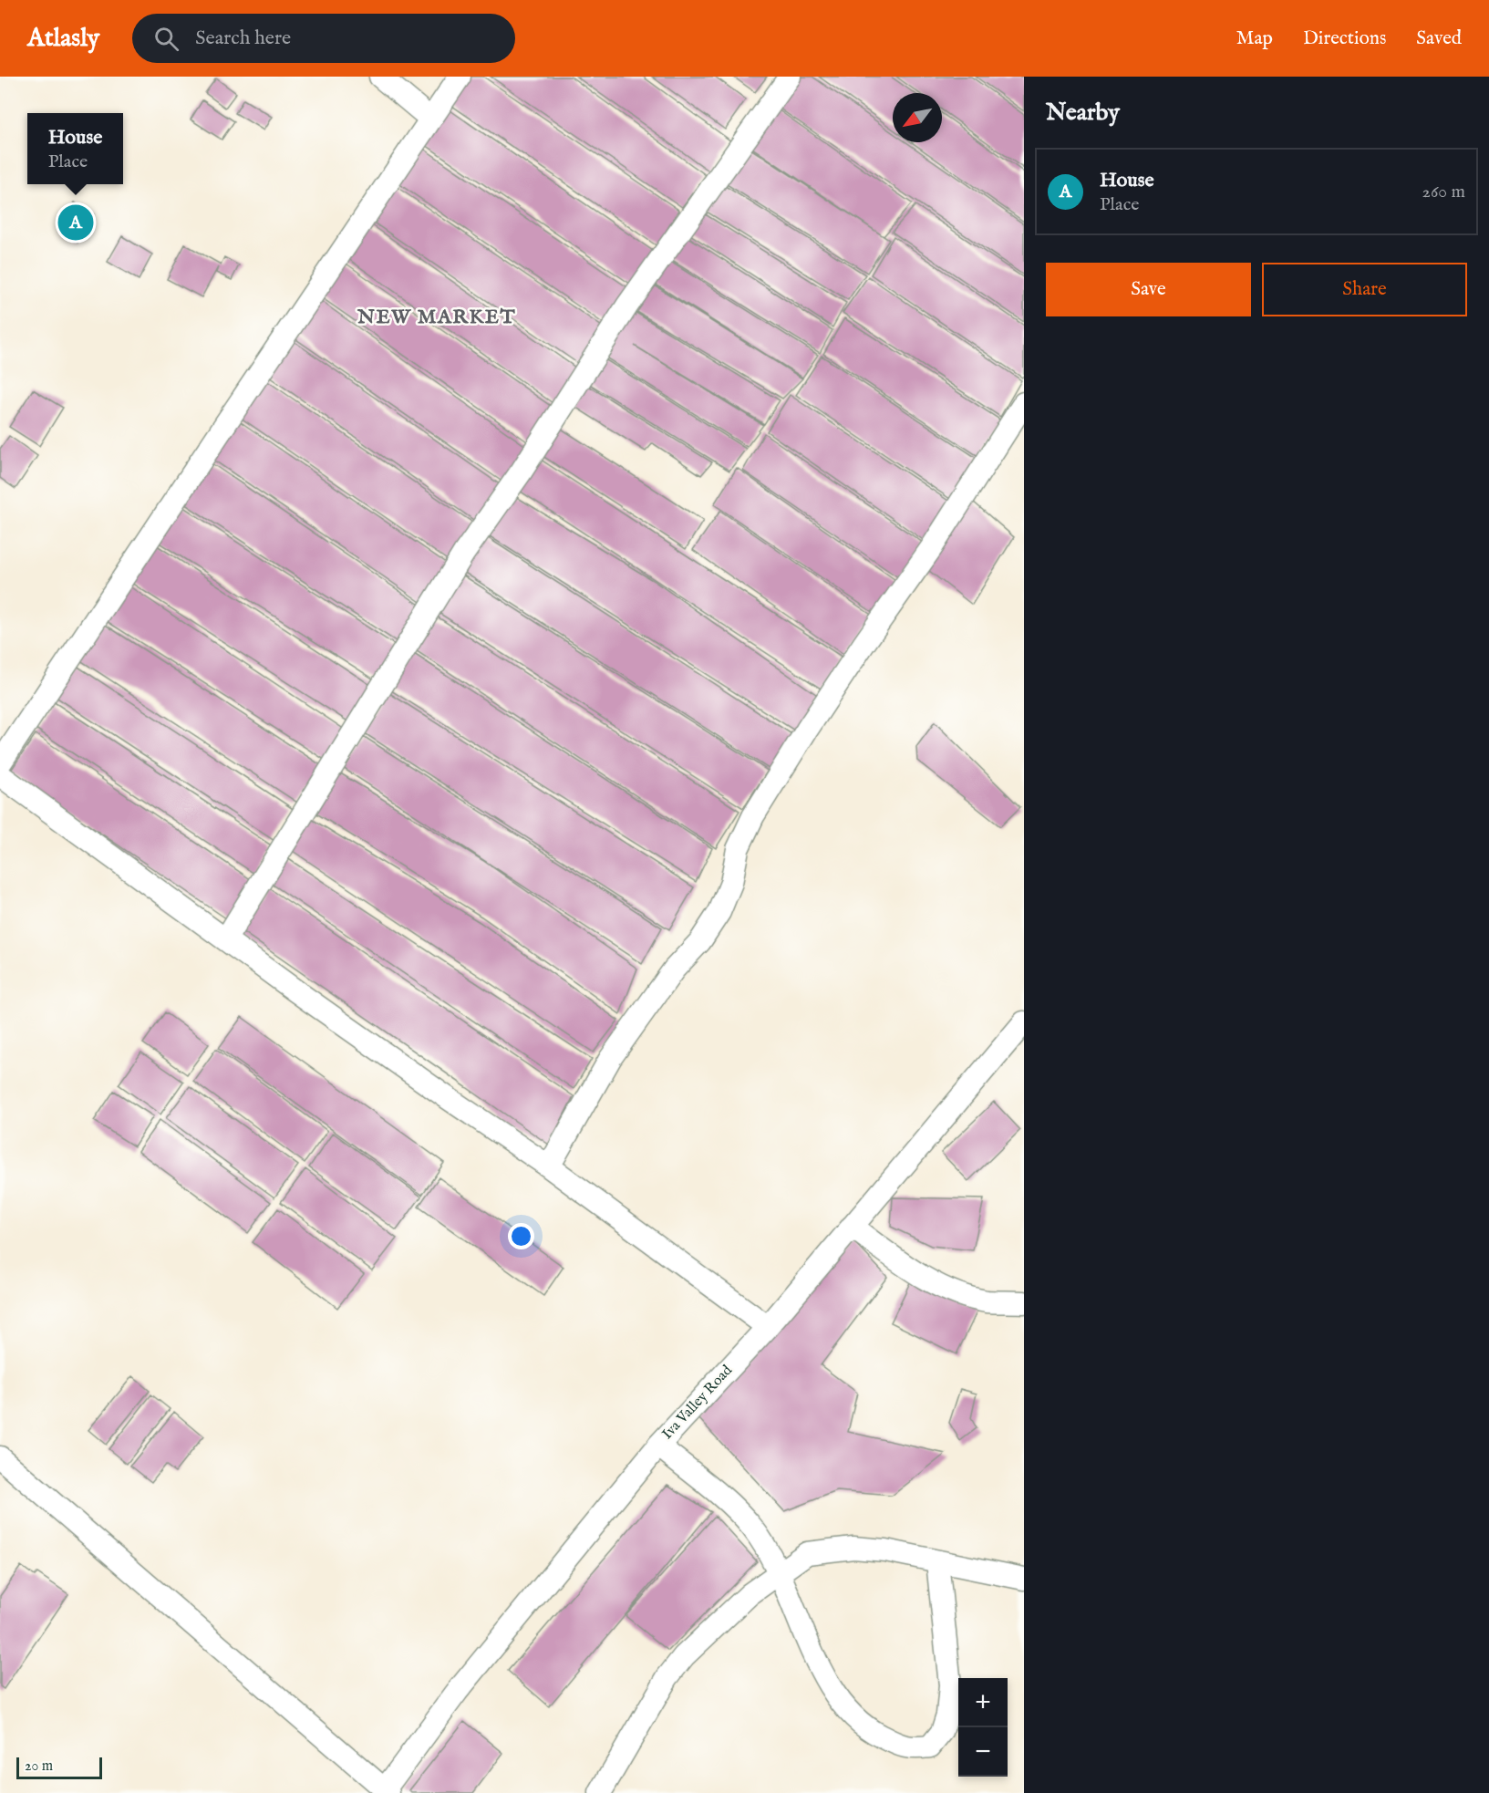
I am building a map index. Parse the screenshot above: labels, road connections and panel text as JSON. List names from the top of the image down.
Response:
{
  "streets": {
    "street": ["Iva Valley Road"]
  },
  "districts": ["NEW MARKET"],
  "scale_bar": "20 m",
  "north": "bottom left",
  "page": {
    "header": "Atlasly",
    "search": "Search here",
    "nav": ["Map", "Directions", "Saved"],
    "heading": "Nearby",
    "popup": ["House", "Place"],
    "list": [
      {
        "mark": "A",
        "name": "House",
        "note": "Place",
        "value": "260 m"
      }
    ],
    "pins": "A",
    "buttons": ["Save", "Share"],
    "map_buttons": ["+", "−"],
    "scale": "20 m"
  }
}
